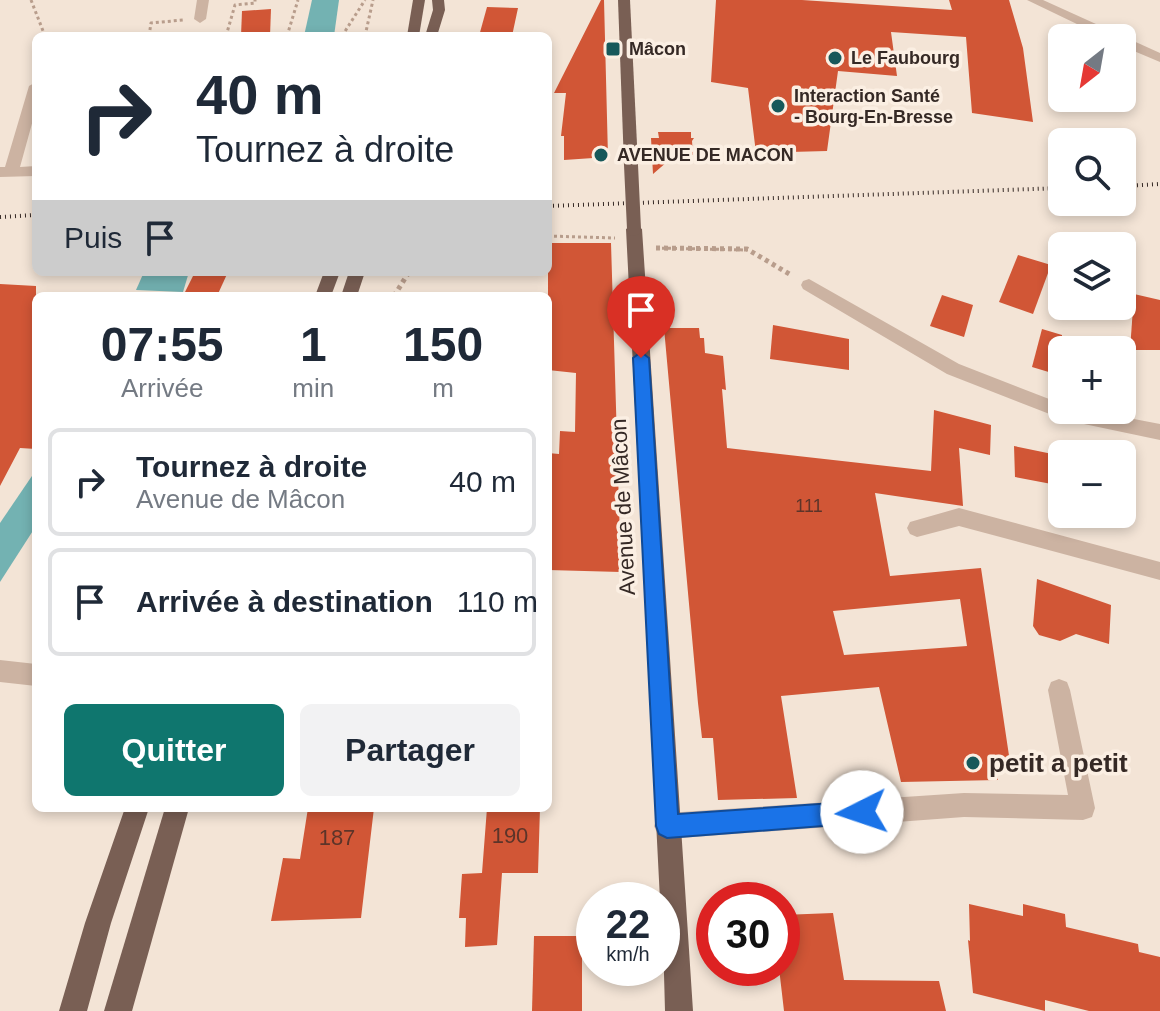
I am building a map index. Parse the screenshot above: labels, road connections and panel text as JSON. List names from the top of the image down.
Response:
{
  "streets": {
    "main road": ["Avenue de Mâcon"]
  },
  "places": {
    "transit": ["Mâcon"],
    "other": [
      "Le Faubourg",
      "Interaction Santé - Bourg-En-Bresse",
      "AVENUE DE MACON",
      "petit a petit"
    ]
  },
  "house_numbers": ["111", "190", "187"],
  "north": "bottom left",
  "page": {
    "map_buttons": ["+", "−"],
    "turn": ["40 m", "Tournez à droite"],
    "then": "Puis",
    "eta": [
      "07:55",
      "Arrivée",
      "1",
      "min",
      "150",
      "m"
    ],
    "list": [
      {
        "name": "Tournez à droite",
        "note": "Avenue de Mâcon",
        "value": "40 m"
      },
      {
        "name": "Arrivée à destination",
        "value": "110 m"
      }
    ],
    "buttons": ["Quitter", "Partager"],
    "speed": "22 km/h",
    "limit": "30"
  }
}
